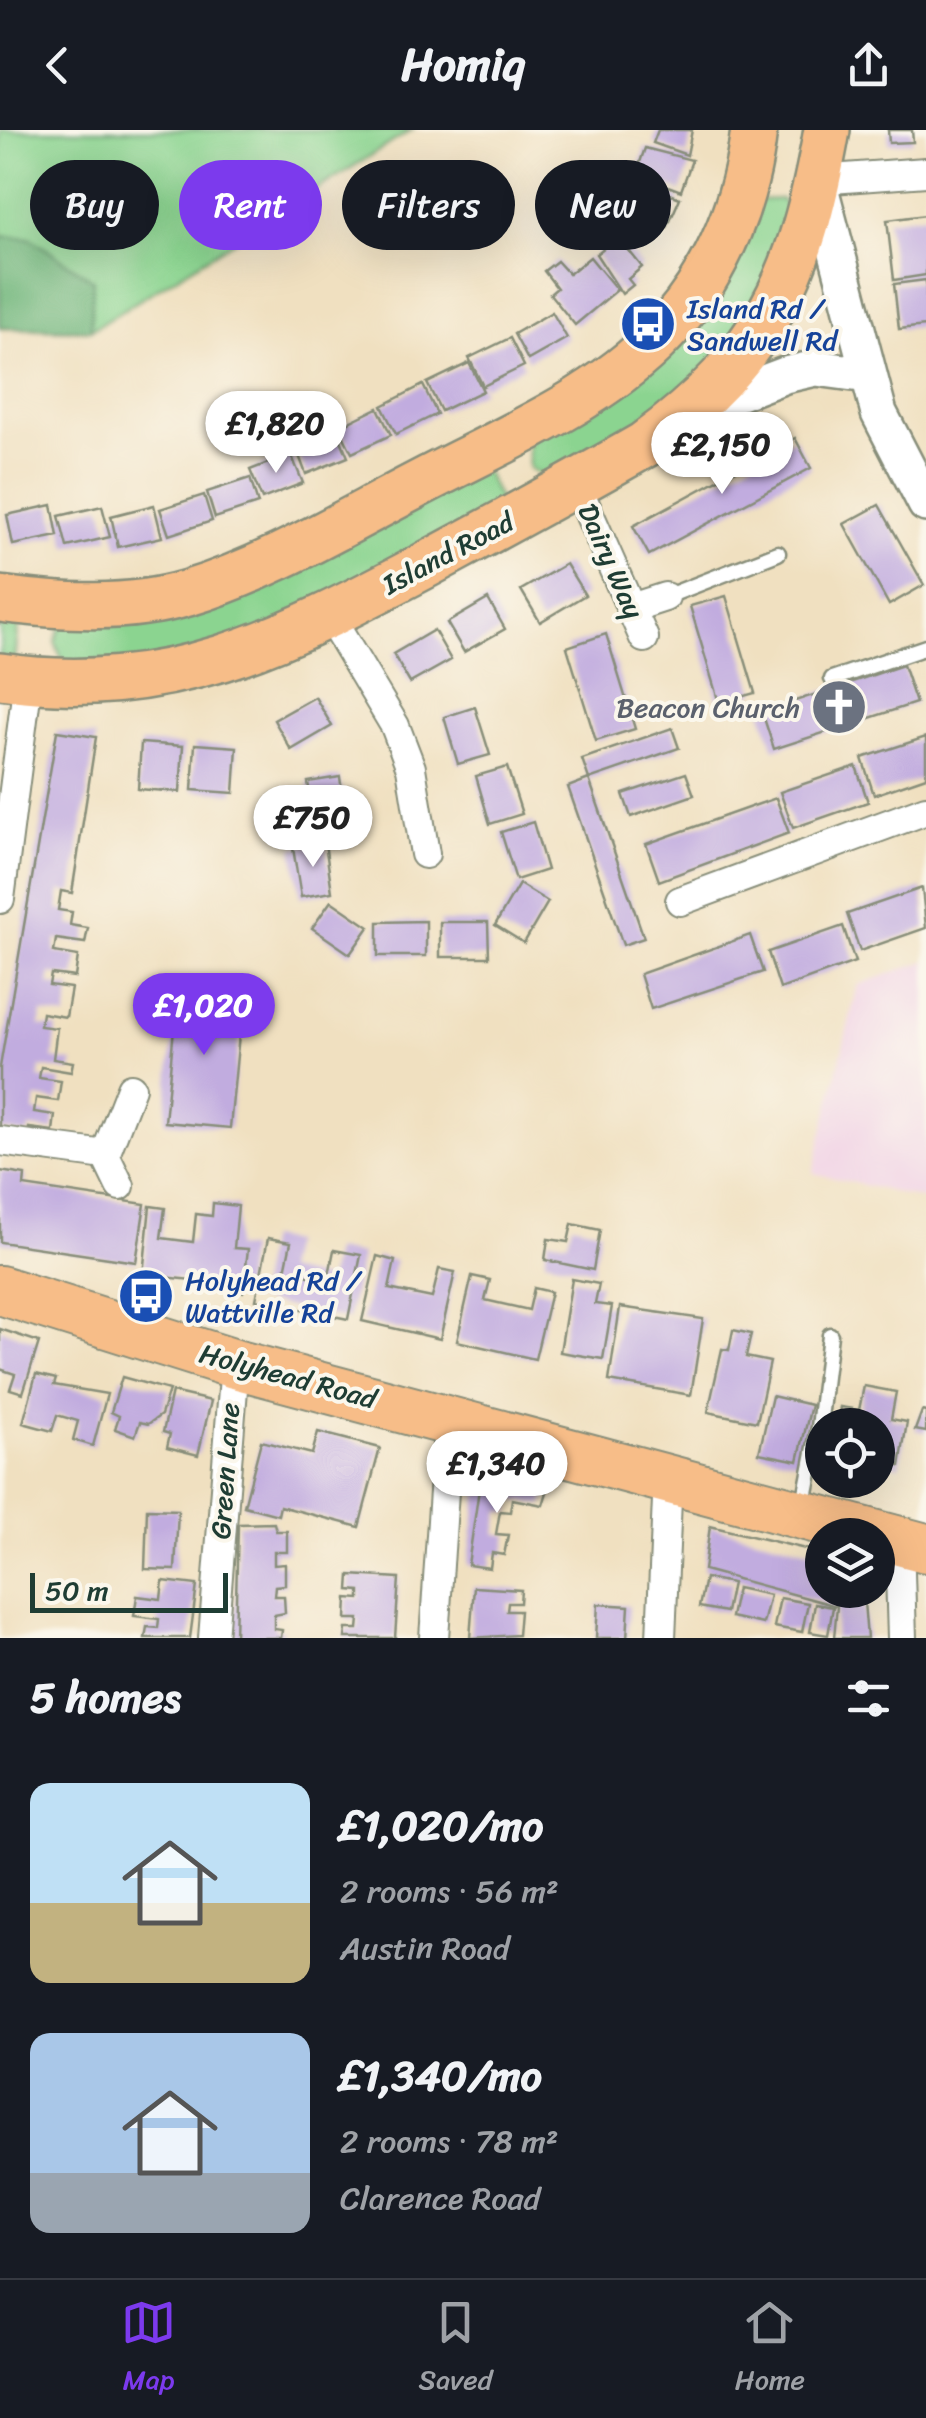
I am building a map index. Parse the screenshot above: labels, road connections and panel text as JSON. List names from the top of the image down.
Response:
{
  "streets": {
    "highway": ["Holyhead Road"],
    "main road": ["Island Road"],
    "street": ["Dairy Way", "Green Lane"]
  },
  "crossings": [
    ["Island Road", "Dairy Way"],
    ["Holyhead Road", "Green Lane"]
  ],
  "places": {
    "bus stop": ["Island Rd / Sandwell Rd", "Holyhead Rd / Wattville Rd"],
    "church": ["Beacon Church"]
  },
  "scale_bar": "50 m",
  "page": {
    "header": "Homiq",
    "chip": [
      "Buy",
      "Rent",
      "Filters",
      "New"
    ],
    "price": [
      "£1,820",
      "£2,150",
      "£750",
      "£1,020",
      "£1,340"
    ],
    "scale": "50 m",
    "heading": "5 homes",
    "list": [
      {
        "name": "£1,020/mo",
        "note": "2 rooms · 56 m² · Austin Road"
      },
      {
        "name": "£1,340/mo",
        "note": "2 rooms · 78 m² · Clarence Road"
      }
    ],
    "tabs": ["Map", "Saved", "Home"]
  }
}
